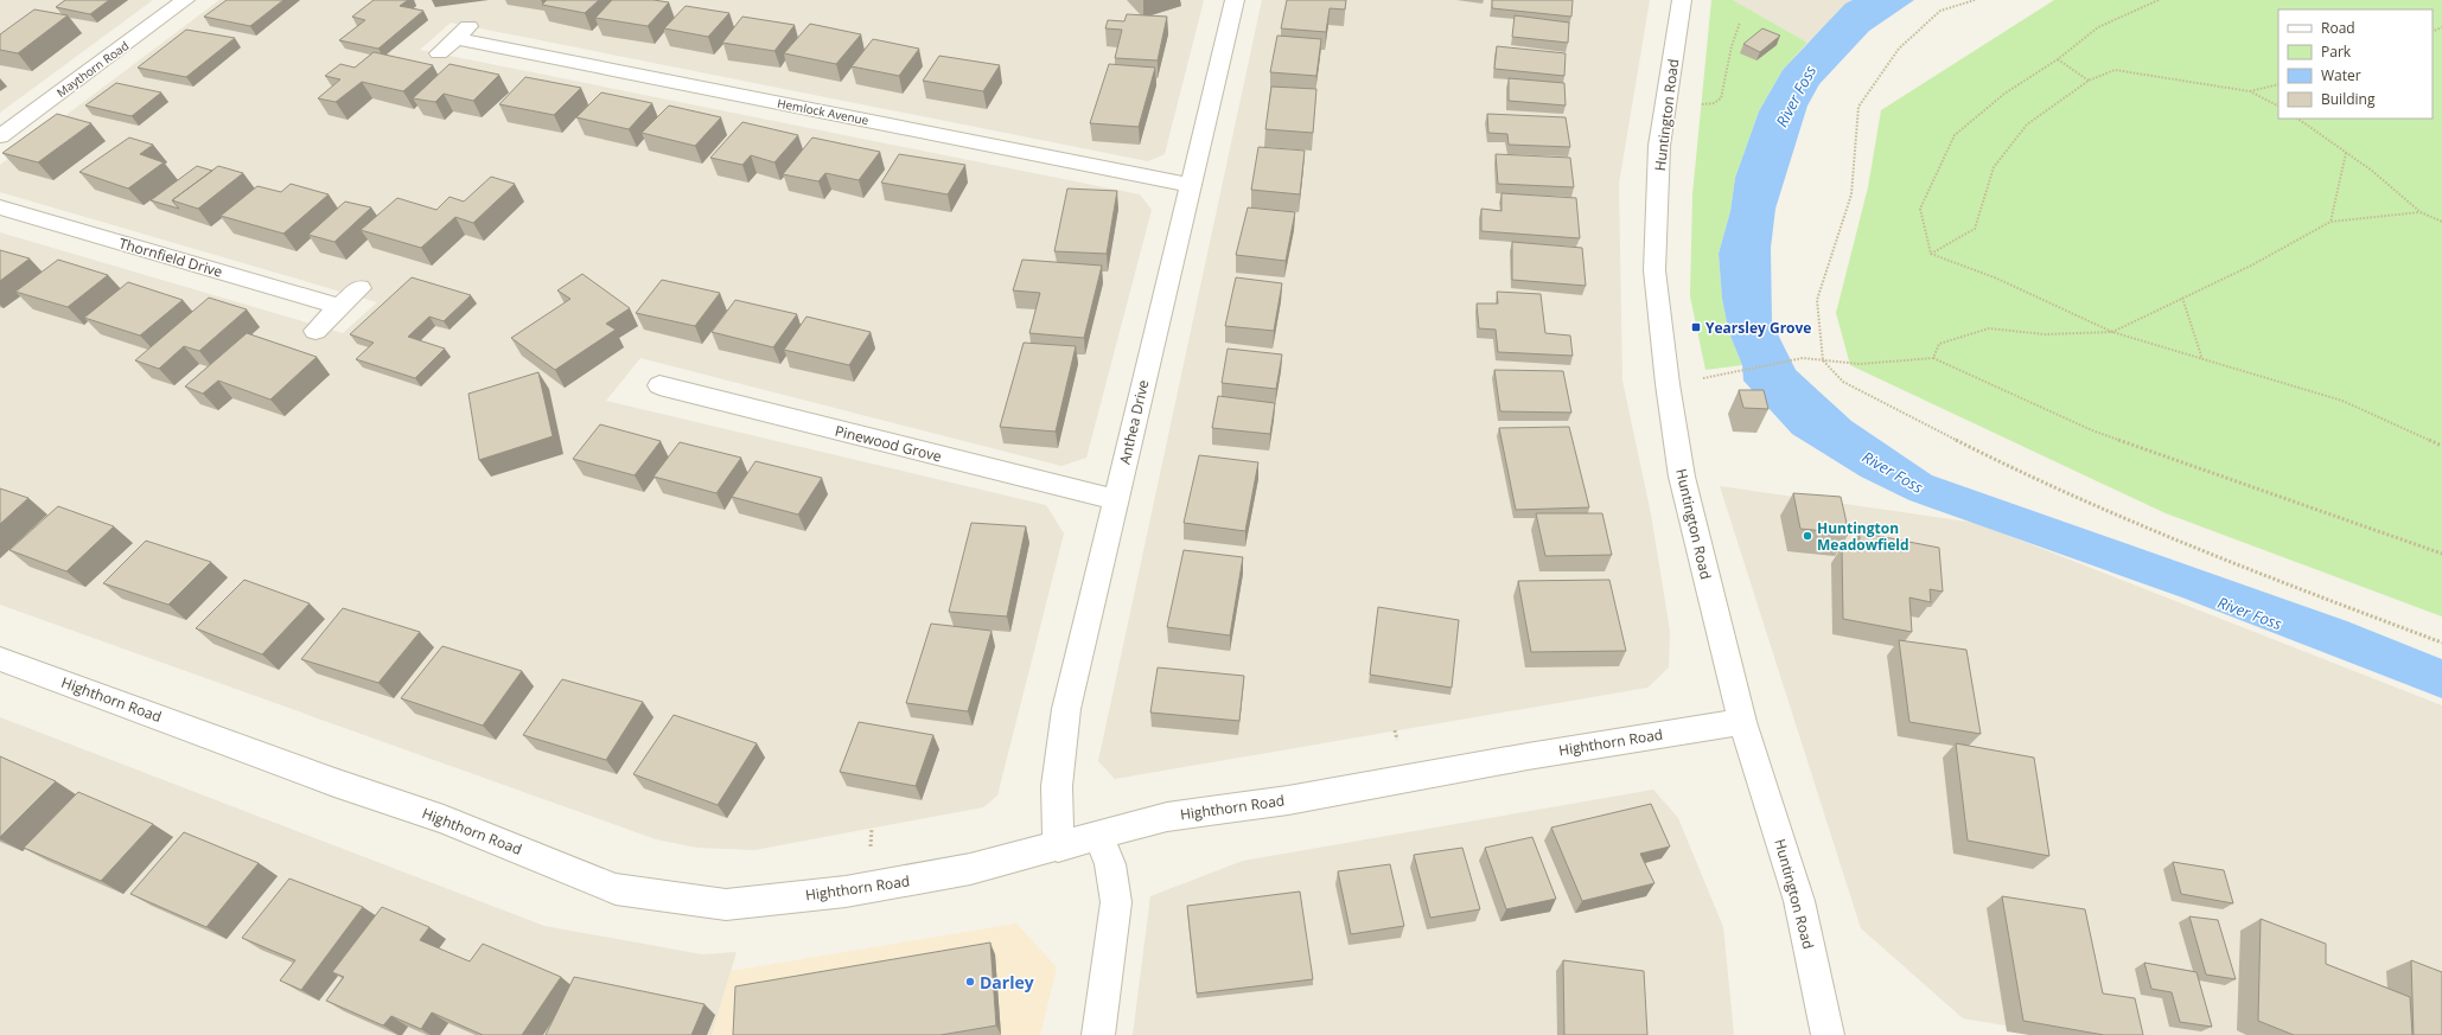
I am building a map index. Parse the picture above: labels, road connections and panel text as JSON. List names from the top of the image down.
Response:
{
  "streets": {
    "street": [
      "Maythorn Road",
      "Hemlock Avenue",
      "Huntington Road",
      "Thornfield Drive",
      "Anthea Drive",
      "Pinewood Grove",
      "Highthorn Road"
    ]
  },
  "crossings": [
    ["Hemlock Avenue", "Anthea Drive"],
    ["Huntington Road", "Highthorn Road"],
    ["Anthea Drive", "Pinewood Grove"],
    ["Anthea Drive", "Highthorn Road"]
  ],
  "water": ["River Foss"],
  "places": {
    "transit": ["Yearsley Grove"],
    "other": ["Huntington Meadowfield", "Darley"]
  },
  "legend": [
    "Road",
    "Park",
    "Water",
    "Building"
  ]
}
